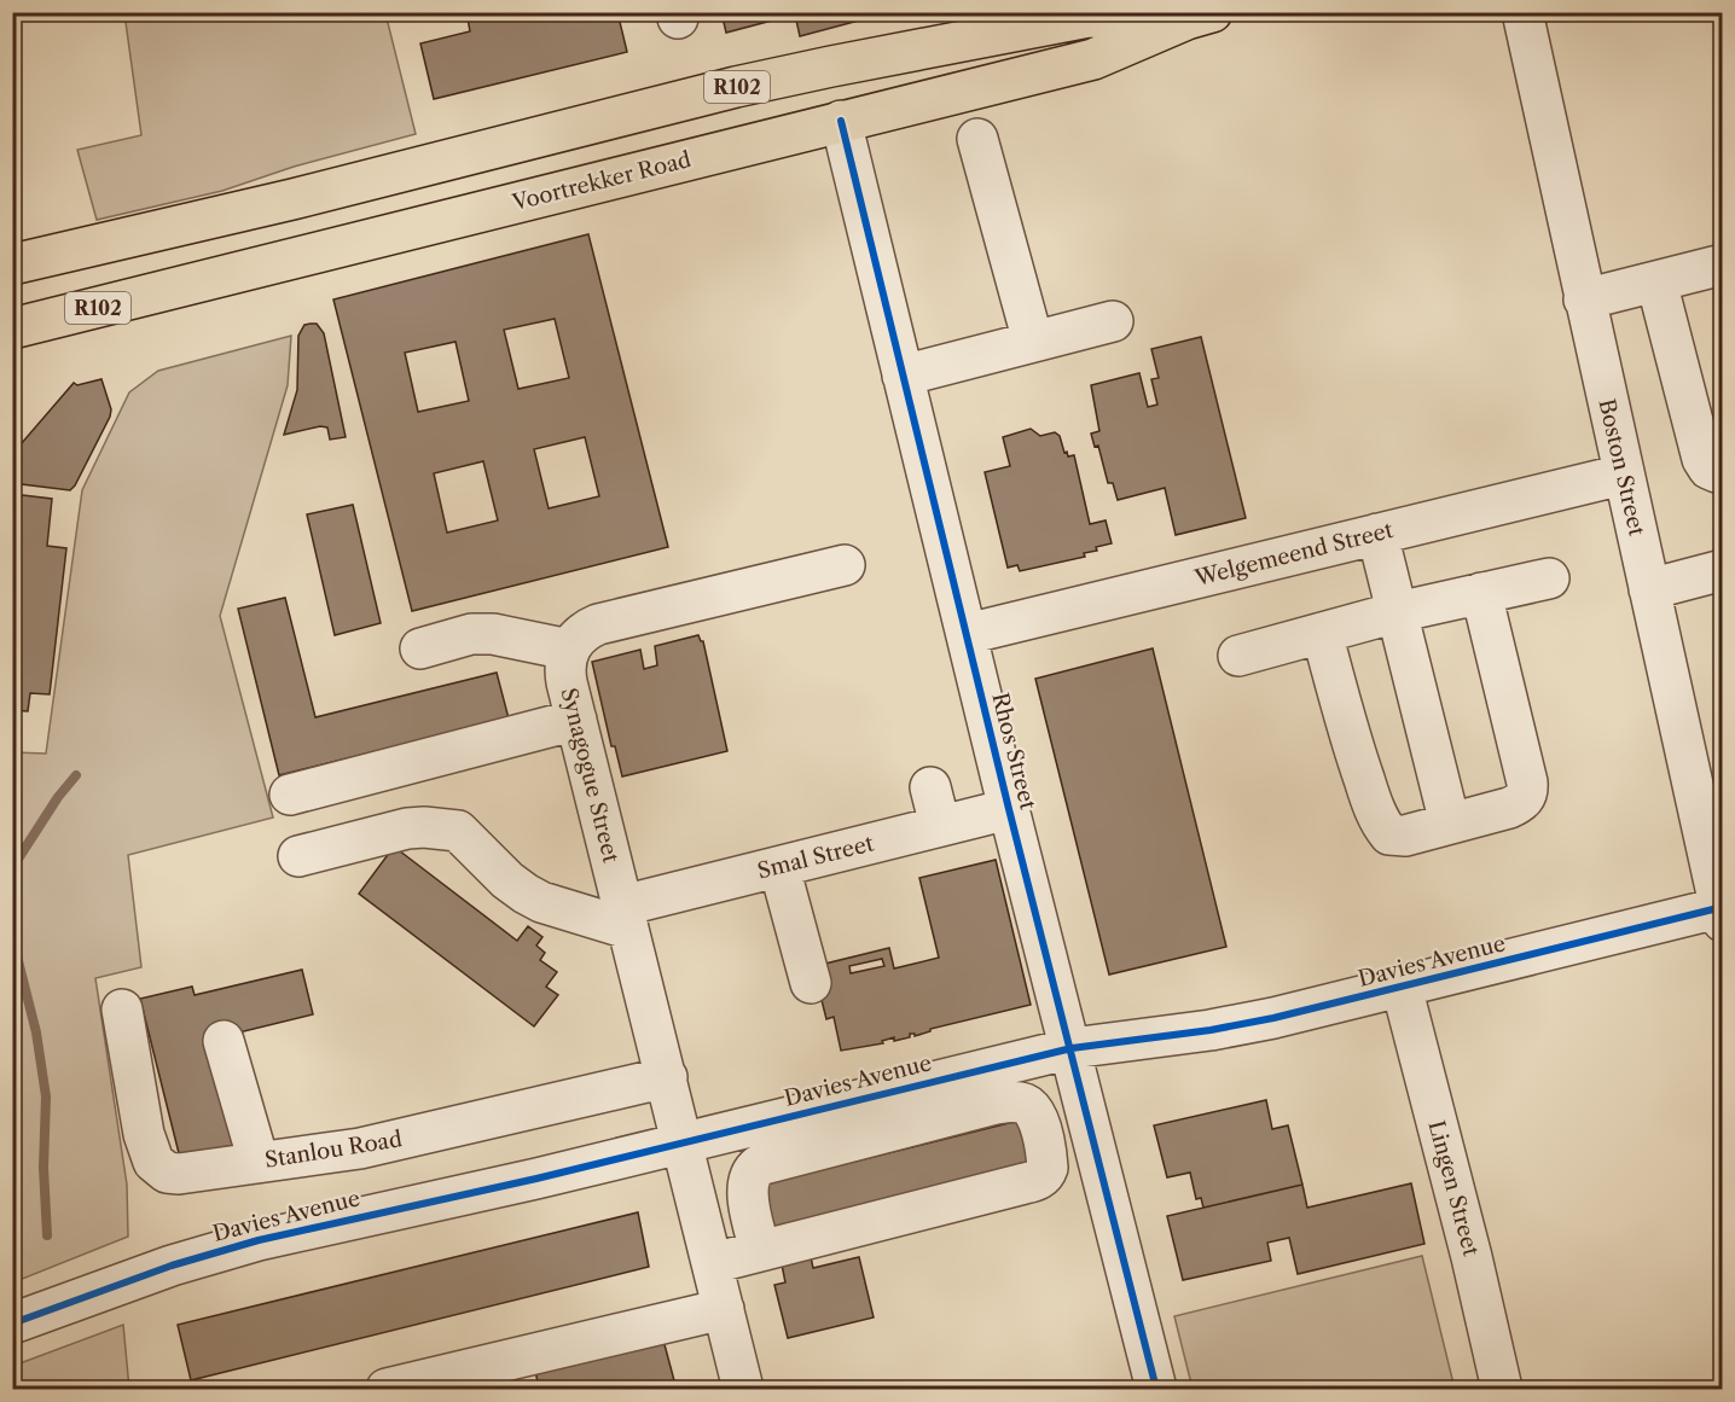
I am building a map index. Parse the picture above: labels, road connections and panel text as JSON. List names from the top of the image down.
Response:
{
  "streets": {
    "main road": ["R102", "Voortrekker Road"],
    "street": [
      "Boston Street",
      "Welgemeend Street",
      "Rhos Street",
      "Synagogue Street",
      "Smal Street",
      "Davies Avenue",
      "Stanlou Road",
      "Lingen Street"
    ]
  },
  "crossings": [
    ["Voortrekker Road", "Rhos Street"],
    ["Boston Street", "Welgemeend Street"],
    ["Boston Street", "Davies Avenue"],
    ["Welgemeend Street", "Rhos Street"],
    ["Rhos Street", "Smal Street"],
    ["Rhos Street", "Davies Avenue"],
    ["Synagogue Street", "Smal Street"],
    ["Synagogue Street", "Davies Avenue"],
    ["Synagogue Street", "Stanlou Road"],
    ["Davies Avenue", "Lingen Street"]
  ]
}
